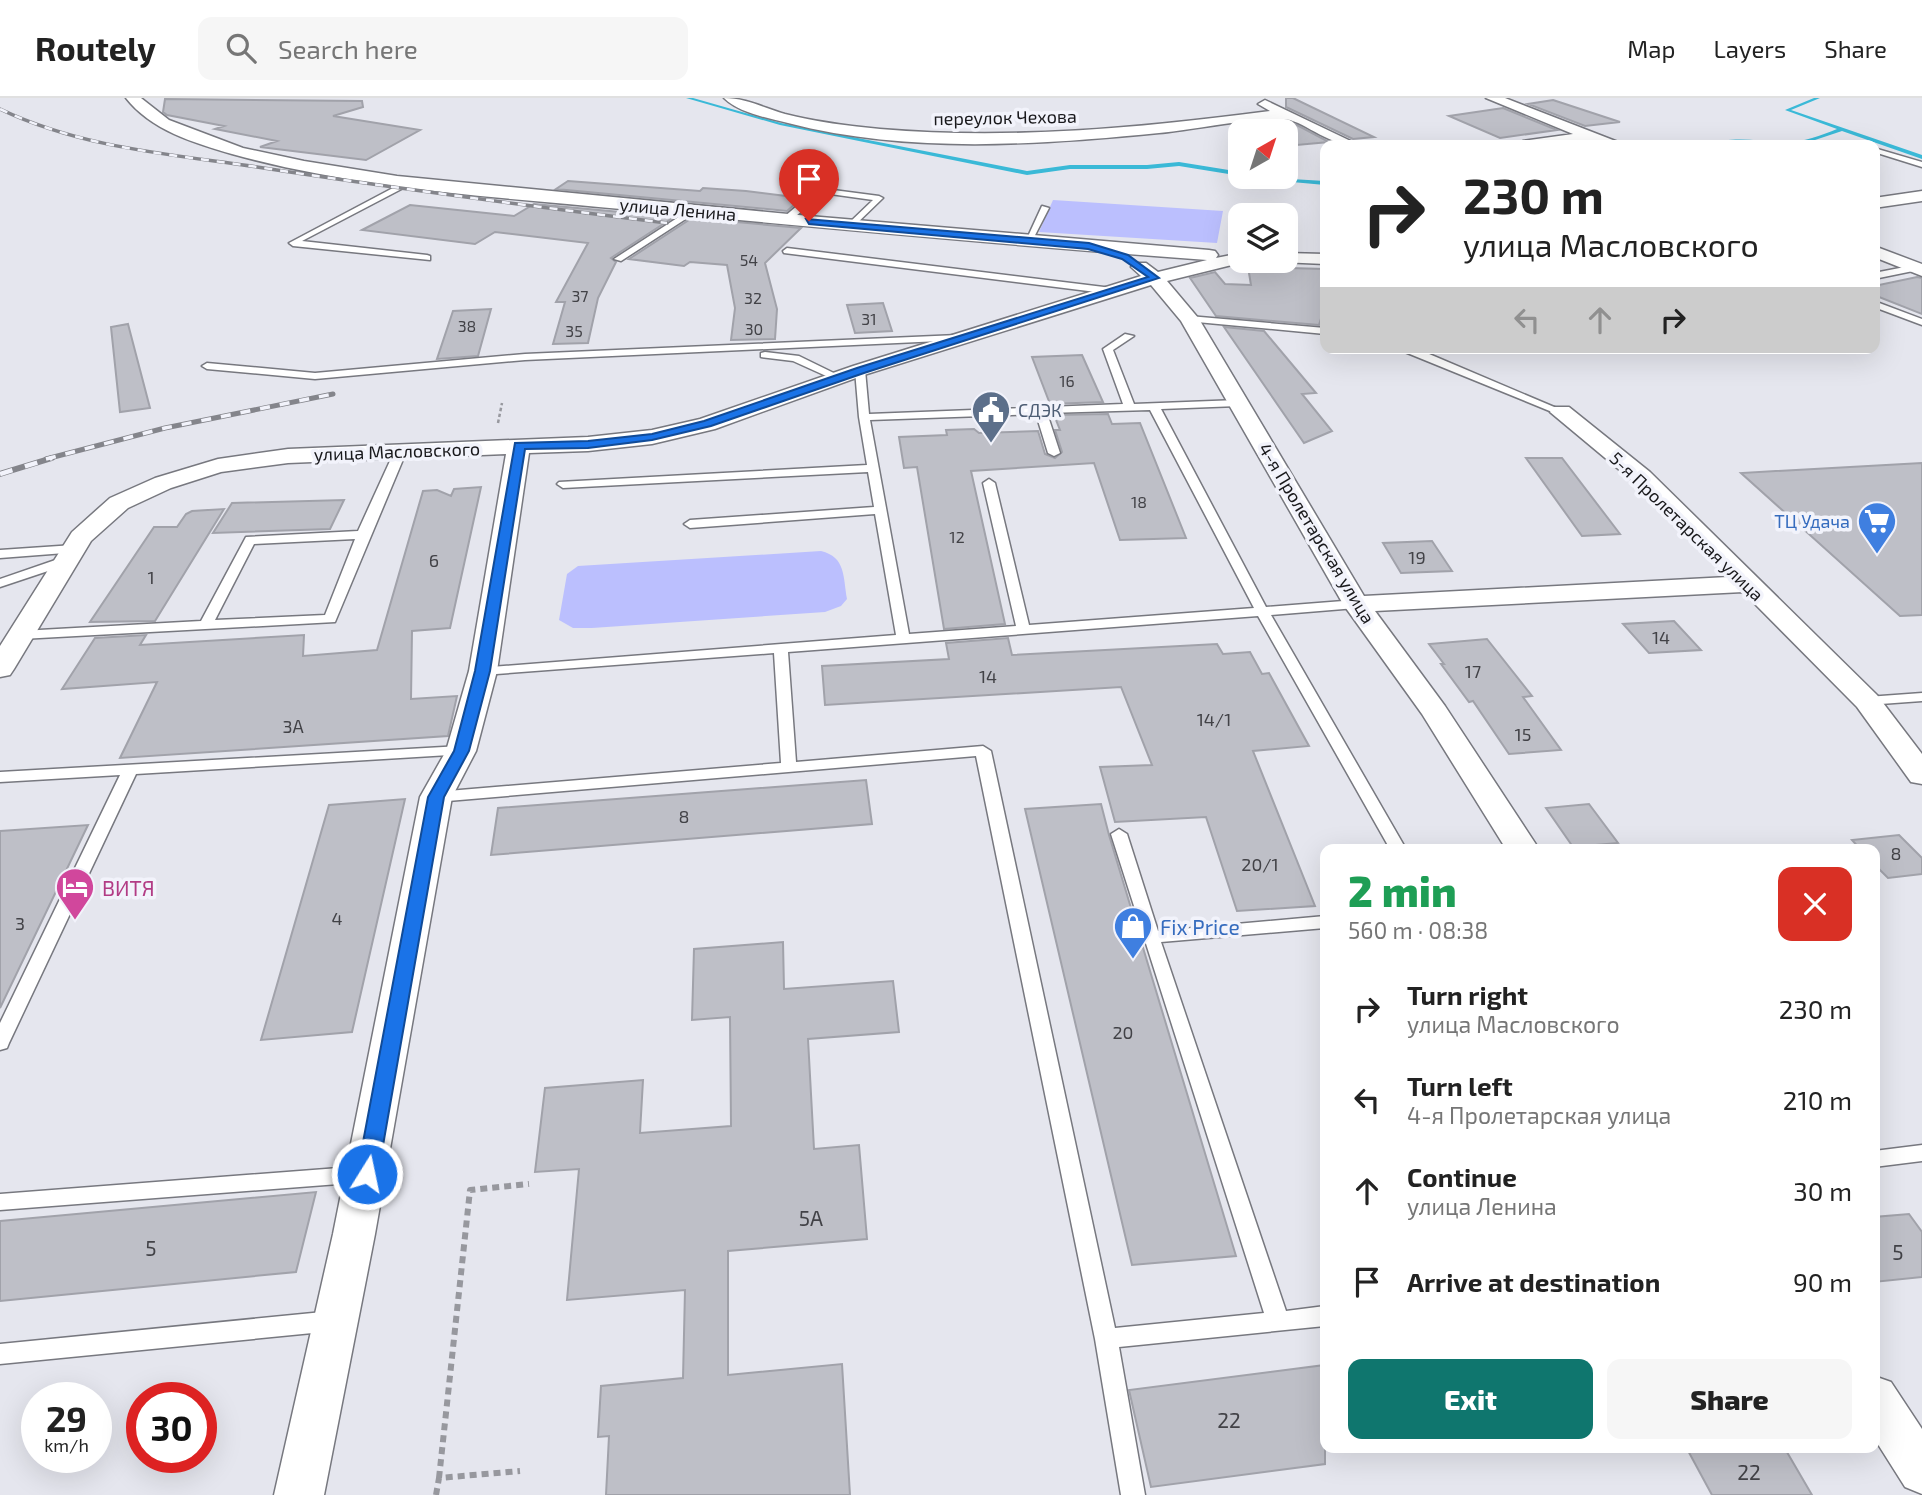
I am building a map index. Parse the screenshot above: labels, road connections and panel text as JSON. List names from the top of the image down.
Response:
{
  "streets": {
    "street": [
      "переулок Чехова",
      "улица Ленина",
      "улица Масловского",
      "5-я Пролетарская улица",
      "4-я Пролетарская улица"
    ]
  },
  "crossings": [
    ["улица Ленина", "4-я Пролетарская улица"],
    ["улица Масловского", "4-я Пролетарская улица"]
  ],
  "places": {
    "public building": ["СДЭК"],
    "supermarket": ["ТЦ Удача"],
    "hotel": ["ВИТЯ"],
    "shop": ["Fix Price"]
  },
  "house_numbers": [
    "54",
    "37",
    "32",
    "31",
    "38",
    "30",
    "35",
    "16",
    "18",
    "12",
    "19",
    "6",
    "1",
    "14",
    "17",
    "14",
    "14/1",
    "3А",
    "15",
    "8",
    "8",
    "20/1",
    "4",
    "3",
    "20",
    "5А",
    "5",
    "5",
    "22",
    "22"
  ],
  "north": "top right",
  "page": {
    "header": "Routely",
    "search": "Search here",
    "nav": ["Map", "Layers", "Share"],
    "turn": ["230 m", "улица Масловского"],
    "heading": ["2 min", "560 m · 08:38"],
    "list": [
      {
        "name": "Turn right",
        "note": "улица Масловского",
        "value": "230 m"
      },
      {
        "name": "Turn left",
        "note": "4-я Пролетарская улица",
        "value": "210 m"
      },
      {
        "name": "Continue",
        "note": "улица Ленина",
        "value": "30 m"
      },
      {
        "name": "Arrive at destination",
        "value": "90 m"
      }
    ],
    "buttons": ["Exit", "Share"],
    "speed": "29 km/h",
    "limit": "30"
  }
}
